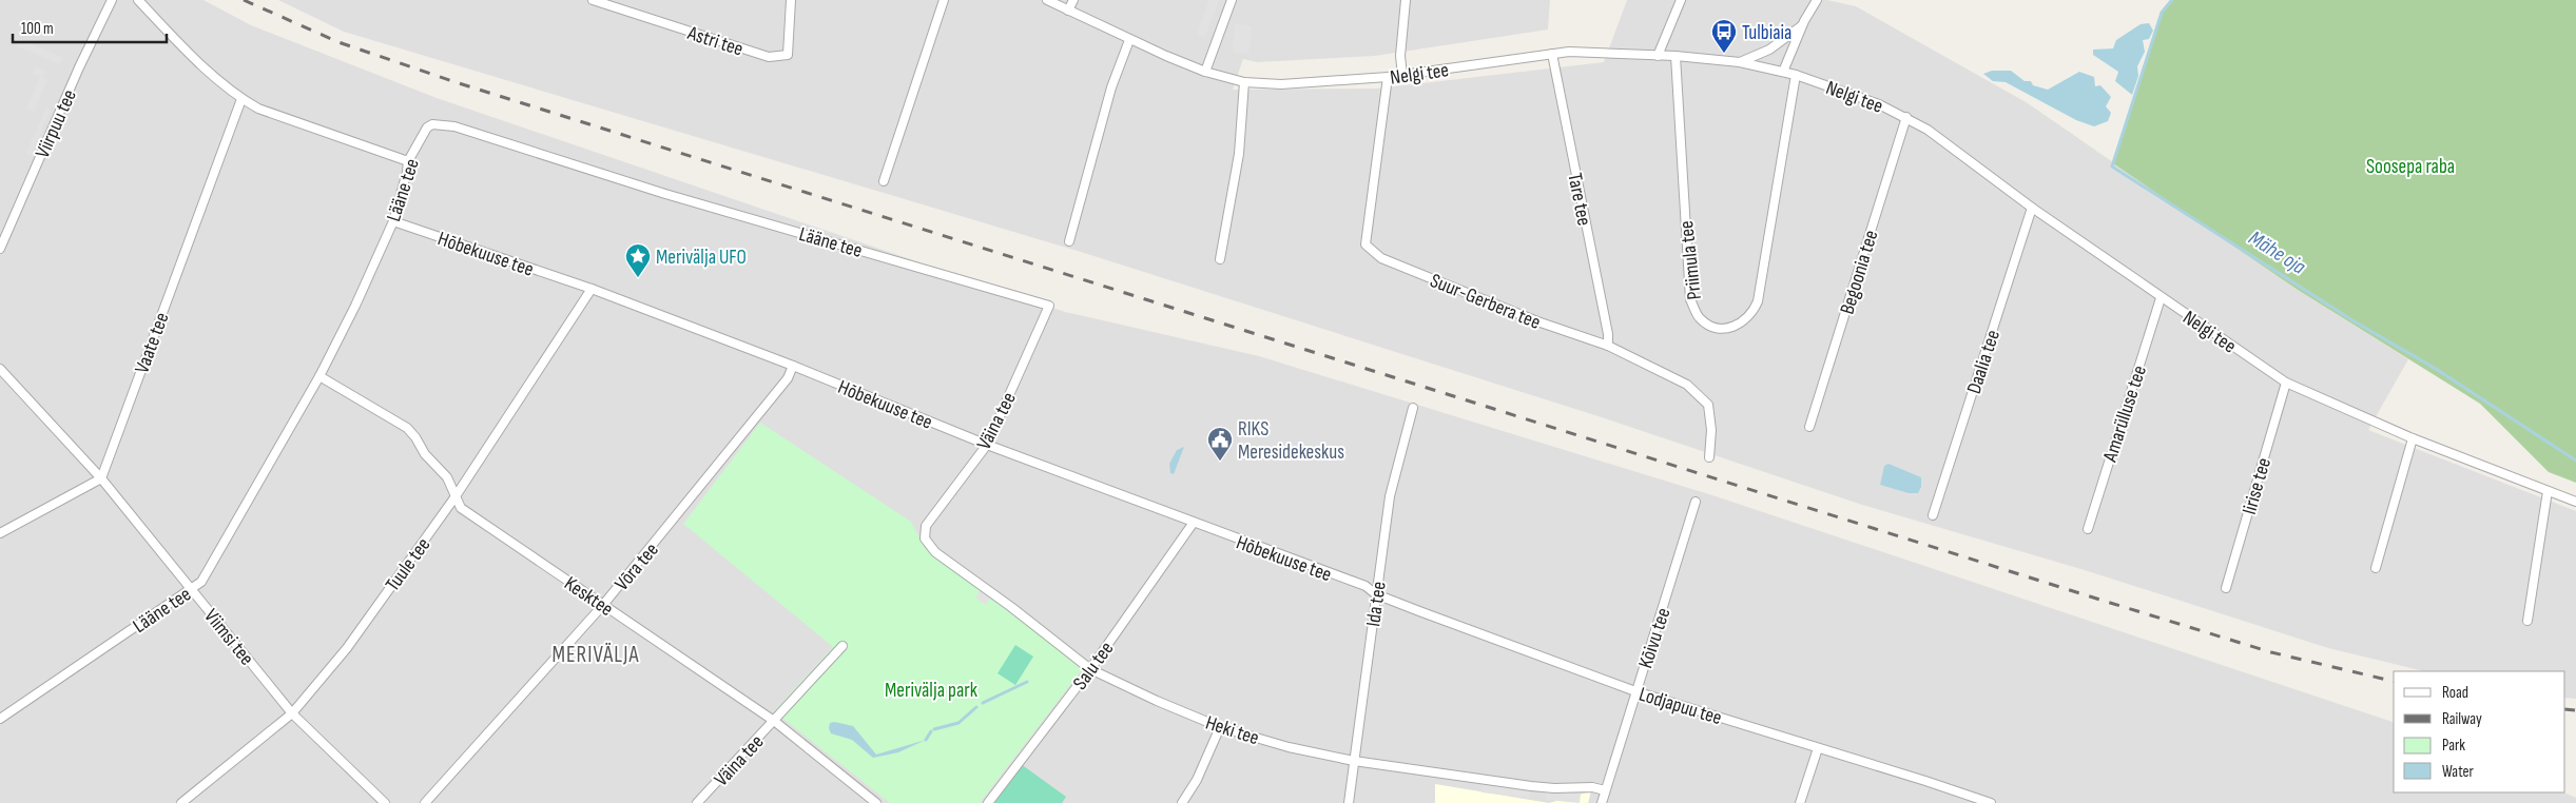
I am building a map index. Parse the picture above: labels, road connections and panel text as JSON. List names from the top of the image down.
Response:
{
  "streets": {
    "street": [
      "Astri tee",
      "Nelgi tee",
      "Viirpuu tee",
      "Lääne tee",
      "Tare tee",
      "Hõbekuuse tee",
      "Priimula tee",
      "Begoonia tee",
      "Suur-Gerbera tee",
      "Vaate tee",
      "Daalia tee",
      "Amarülluse tee",
      "Väina tee",
      "Iirise tee",
      "Tuule tee",
      "Võra tee",
      "Kesktee",
      "Ida tee",
      "Viimsi tee",
      "Kõivu tee",
      "Salu tee",
      "Lodjapuu tee",
      "Heki tee"
    ]
  },
  "crossings": [
    ["Nelgi tee", "Tare tee"],
    ["Nelgi tee", "Priimula tee"],
    ["Nelgi tee", "Begoonia tee"],
    ["Nelgi tee", "Suur-Gerbera tee"],
    ["Nelgi tee", "Daalia tee"],
    ["Nelgi tee", "Amarülluse tee"],
    ["Nelgi tee", "Iirise tee"],
    ["Lääne tee", "Hõbekuuse tee"],
    ["Lääne tee", "Väina tee"],
    ["Lääne tee", "Kesktee"],
    ["Lääne tee", "Viimsi tee"],
    ["Tare tee", "Suur-Gerbera tee"],
    ["Hõbekuuse tee", "Väina tee"],
    ["Hõbekuuse tee", "Tuule tee"],
    ["Hõbekuuse tee", "Võra tee"],
    ["Hõbekuuse tee", "Ida tee"],
    ["Hõbekuuse tee", "Salu tee"],
    ["Hõbekuuse tee", "Lodjapuu tee"],
    ["Vaate tee", "Viimsi tee"],
    ["Väina tee", "Kesktee"],
    ["Väina tee", "Heki tee"],
    ["Tuule tee", "Kesktee"],
    ["Tuule tee", "Viimsi tee"],
    ["Võra tee", "Kesktee"],
    ["Ida tee", "Lodjapuu tee"],
    ["Ida tee", "Heki tee"],
    ["Kõivu tee", "Lodjapuu tee"],
    ["Kõivu tee", "Heki tee"],
    ["Salu tee", "Heki tee"]
  ],
  "districts": ["MERIVÄLJA"],
  "water": ["Mähe oja"],
  "parks": ["Soosepa raba", "Merivälja park"],
  "places": {
    "bus stop": ["Tulbiaia"],
    "place": ["Merivälja UFO"],
    "public building": ["RIKS Meresidekeskus"]
  },
  "legend": [
    "Road",
    "Railway",
    "Park",
    "Water"
  ],
  "scale_bar": "100 m"
}
